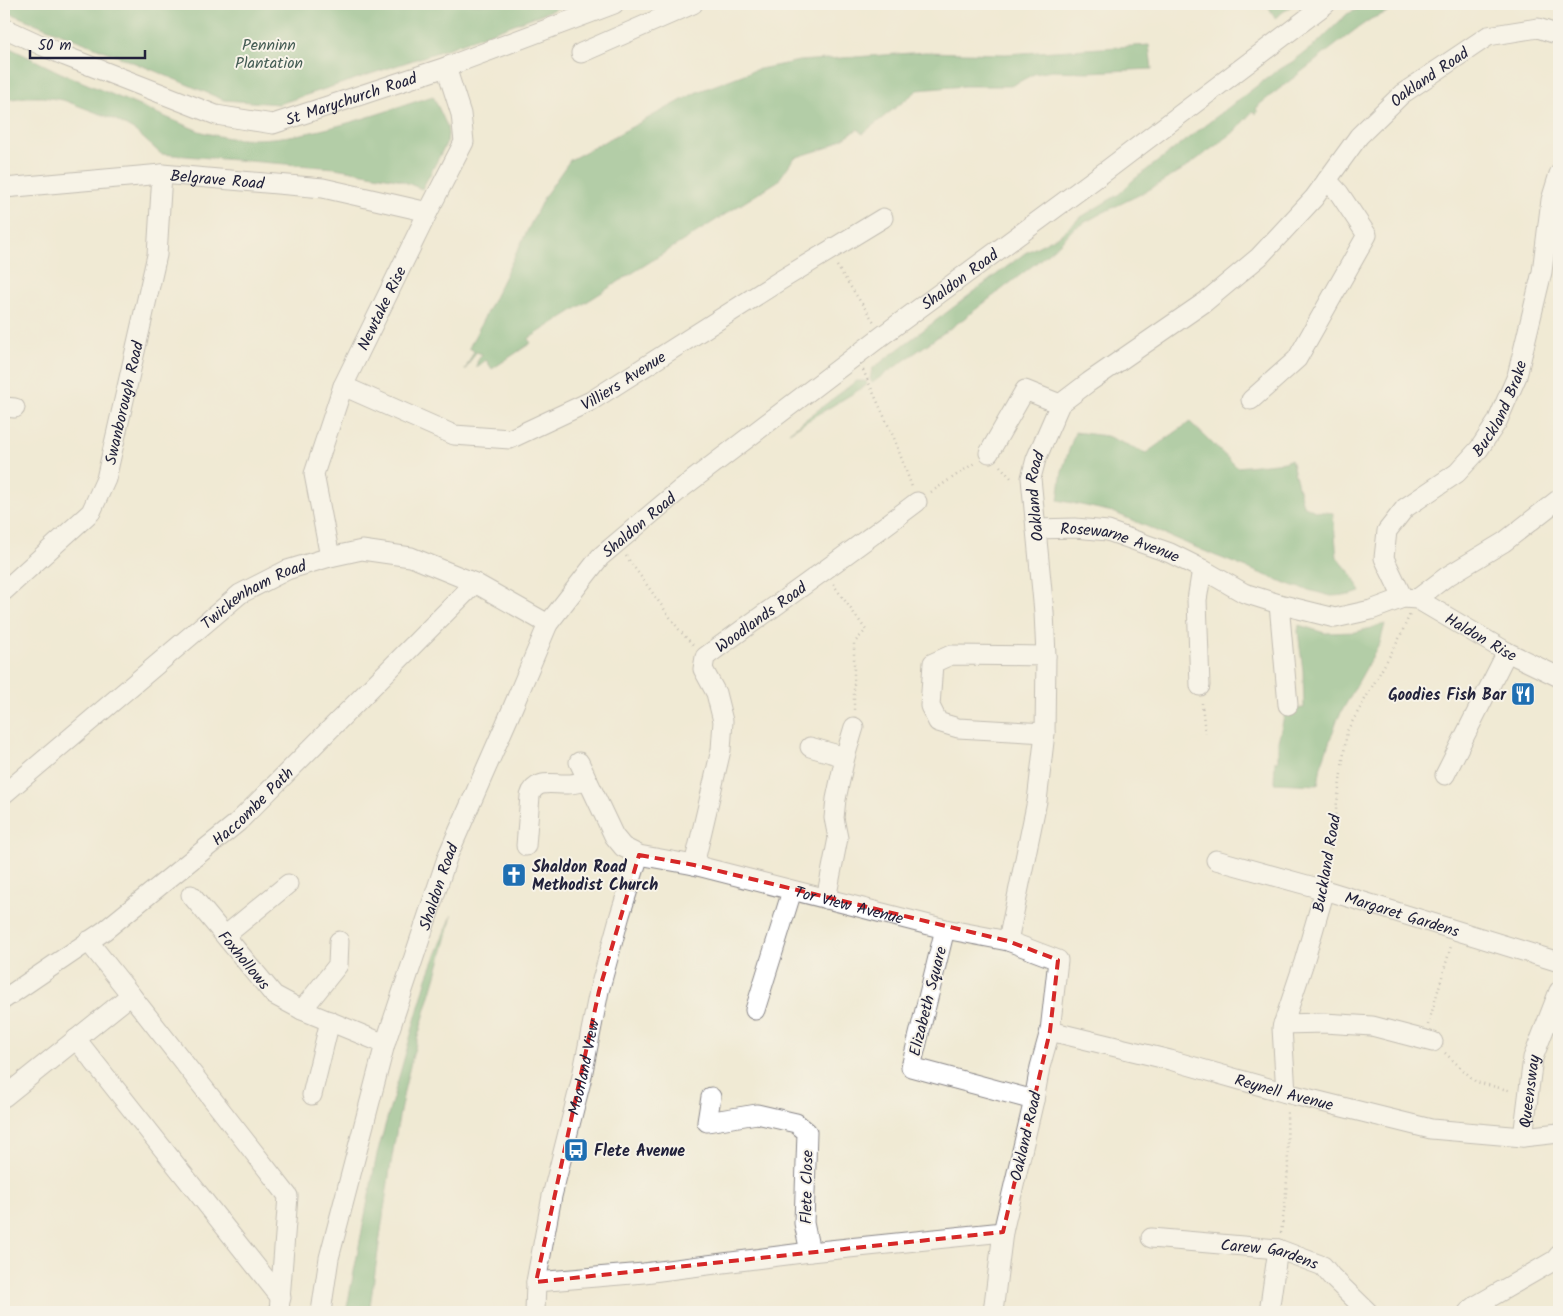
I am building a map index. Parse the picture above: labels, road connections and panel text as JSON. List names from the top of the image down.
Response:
{
  "streets": {
    "street": [
      "Oakland Road",
      "St Marychurch Road",
      "Belgrave Road",
      "Shaldon Road",
      "Newtake Rise",
      "Villiers Avenue",
      "Swanborough Road",
      "Buckland Brake",
      "Rosewarne Avenue",
      "Twickenham Road",
      "Woodlands Road",
      "Haldon Rise",
      "Haccombe Path",
      "Buckland Road",
      "Tor View Avenue",
      "Margaret Gardens",
      "Foxhollows",
      "Elizabeth Square",
      "Moorland View",
      "Reynell Avenue",
      "Queensway",
      "Flete Close",
      "Carew Gardens"
    ]
  },
  "crossings": [
    ["Oakland Road", "Rosewarne Avenue"],
    ["Oakland Road", "Tor View Avenue"],
    ["Oakland Road", "Elizabeth Square"],
    ["Oakland Road", "Reynell Avenue"],
    ["St Marychurch Road", "Newtake Rise"],
    ["Belgrave Road", "Newtake Rise"],
    ["Belgrave Road", "Swanborough Road"],
    ["Shaldon Road", "Twickenham Road"],
    ["Shaldon Road", "Foxhollows"],
    ["Newtake Rise", "Villiers Avenue"],
    ["Newtake Rise", "Twickenham Road"],
    ["Buckland Brake", "Rosewarne Avenue"],
    ["Buckland Brake", "Haldon Rise"],
    ["Buckland Brake", "Buckland Road"],
    ["Rosewarne Avenue", "Haldon Rise"],
    ["Rosewarne Avenue", "Buckland Road"],
    ["Twickenham Road", "Haccombe Path"],
    ["Woodlands Road", "Tor View Avenue"],
    ["Haldon Rise", "Buckland Road"],
    ["Buckland Road", "Margaret Gardens"],
    ["Buckland Road", "Reynell Avenue"],
    ["Tor View Avenue", "Elizabeth Square"],
    ["Tor View Avenue", "Moorland View"],
    ["Reynell Avenue", "Queensway"]
  ],
  "parks": ["Penninn Plantation"],
  "places": {
    "restaurant": ["Goodies Fish Bar"],
    "church": ["Shaldon Road Methodist Church"],
    "bus stop": ["Flete Avenue"]
  },
  "scale_bar": "50 m"
}
